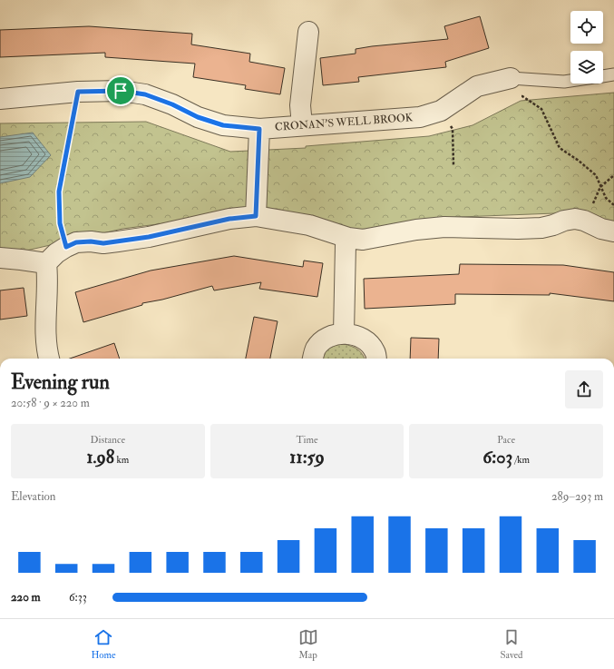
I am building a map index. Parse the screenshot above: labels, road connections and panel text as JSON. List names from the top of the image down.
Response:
{
  "streets": {
    "street": ["CRONAN'S WELL BROOK"]
  },
  "page": {
    "heading": ["Evening run", "20:58 · 9 × 220 m"],
    "stats": [
      ["Distance", "1.98 km"],
      ["Time", "11:59"],
      ["Pace", "6:03 /km"]
    ],
    "chart": ["Elevation", "289–293 m"],
    "list": [
      {
        "name": "220 m",
        "note": "6:33"
      }
    ],
    "tabs": ["Home", "Map", "Saved"]
  }
}
